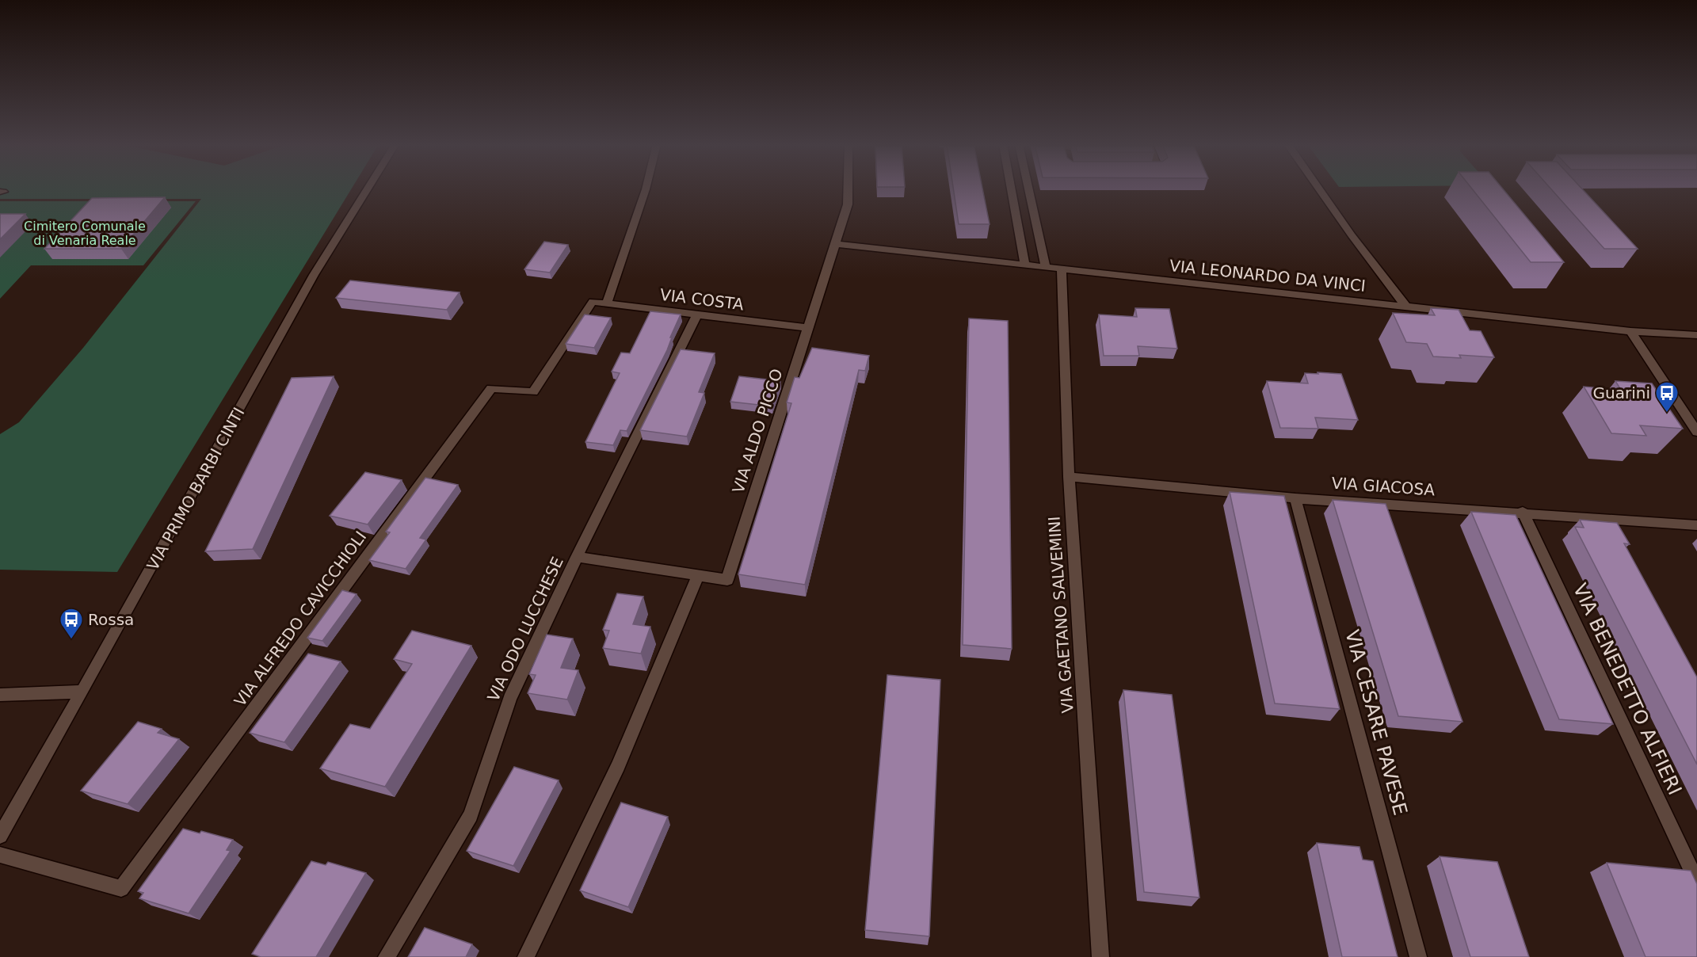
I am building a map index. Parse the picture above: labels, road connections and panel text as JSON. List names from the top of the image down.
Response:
{
  "streets": {
    "street": [
      "VIA LEONARDO DA VINCI",
      "VIA COSTA",
      "VIA ALDO PICCO",
      "VIA GIACOSA",
      "VIA PRIMO BARBI CINTI",
      "VIA GAETANO SALVEMINI",
      "VIA ALFREDO CAVICCHIOLI",
      "VIA ODO LUCCHESE",
      "VIA BENEDETTO ALFIERI",
      "VIA CESARE PAVESE"
    ]
  },
  "crossings": [
    ["VIA LEONARDO DA VINCI", "VIA ALDO PICCO"],
    ["VIA LEONARDO DA VINCI", "VIA GAETANO SALVEMINI"],
    ["VIA COSTA", "VIA ALDO PICCO"],
    ["VIA COSTA", "VIA ALFREDO CAVICCHIOLI"],
    ["VIA COSTA", "VIA ODO LUCCHESE"],
    ["VIA ALDO PICCO", "VIA ODO LUCCHESE"],
    ["VIA GIACOSA", "VIA GAETANO SALVEMINI"],
    ["VIA GIACOSA", "VIA BENEDETTO ALFIERI"],
    ["VIA GIACOSA", "VIA CESARE PAVESE"]
  ],
  "parks": ["Cimitero Comunale di Venaria Reale"],
  "places": {
    "bus stop": ["Guarini", "Rossa"]
  }
}
